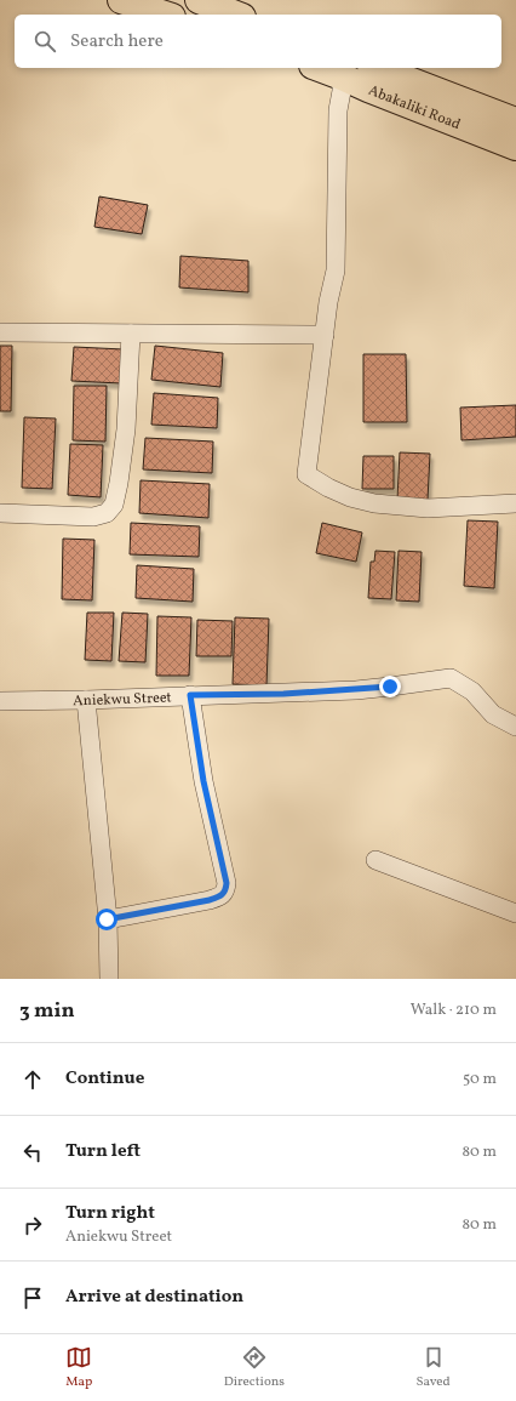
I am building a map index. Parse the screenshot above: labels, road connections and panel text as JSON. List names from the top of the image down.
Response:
{
  "streets": {
    "highway": ["Abakaliki Road"],
    "street": ["Aniekwu Street"]
  },
  "page": {
    "search": "Search here",
    "heading": ["3 min", "Walk · 210 m"],
    "list": [
      ["Continue", "50 m"],
      ["Turn left", "80 m"],
      ["Turn right", "Aniekwu Street", "80 m"],
      "Arrive at destination"
    ],
    "nav": ["Map", "Directions", "Saved"]
  }
}
